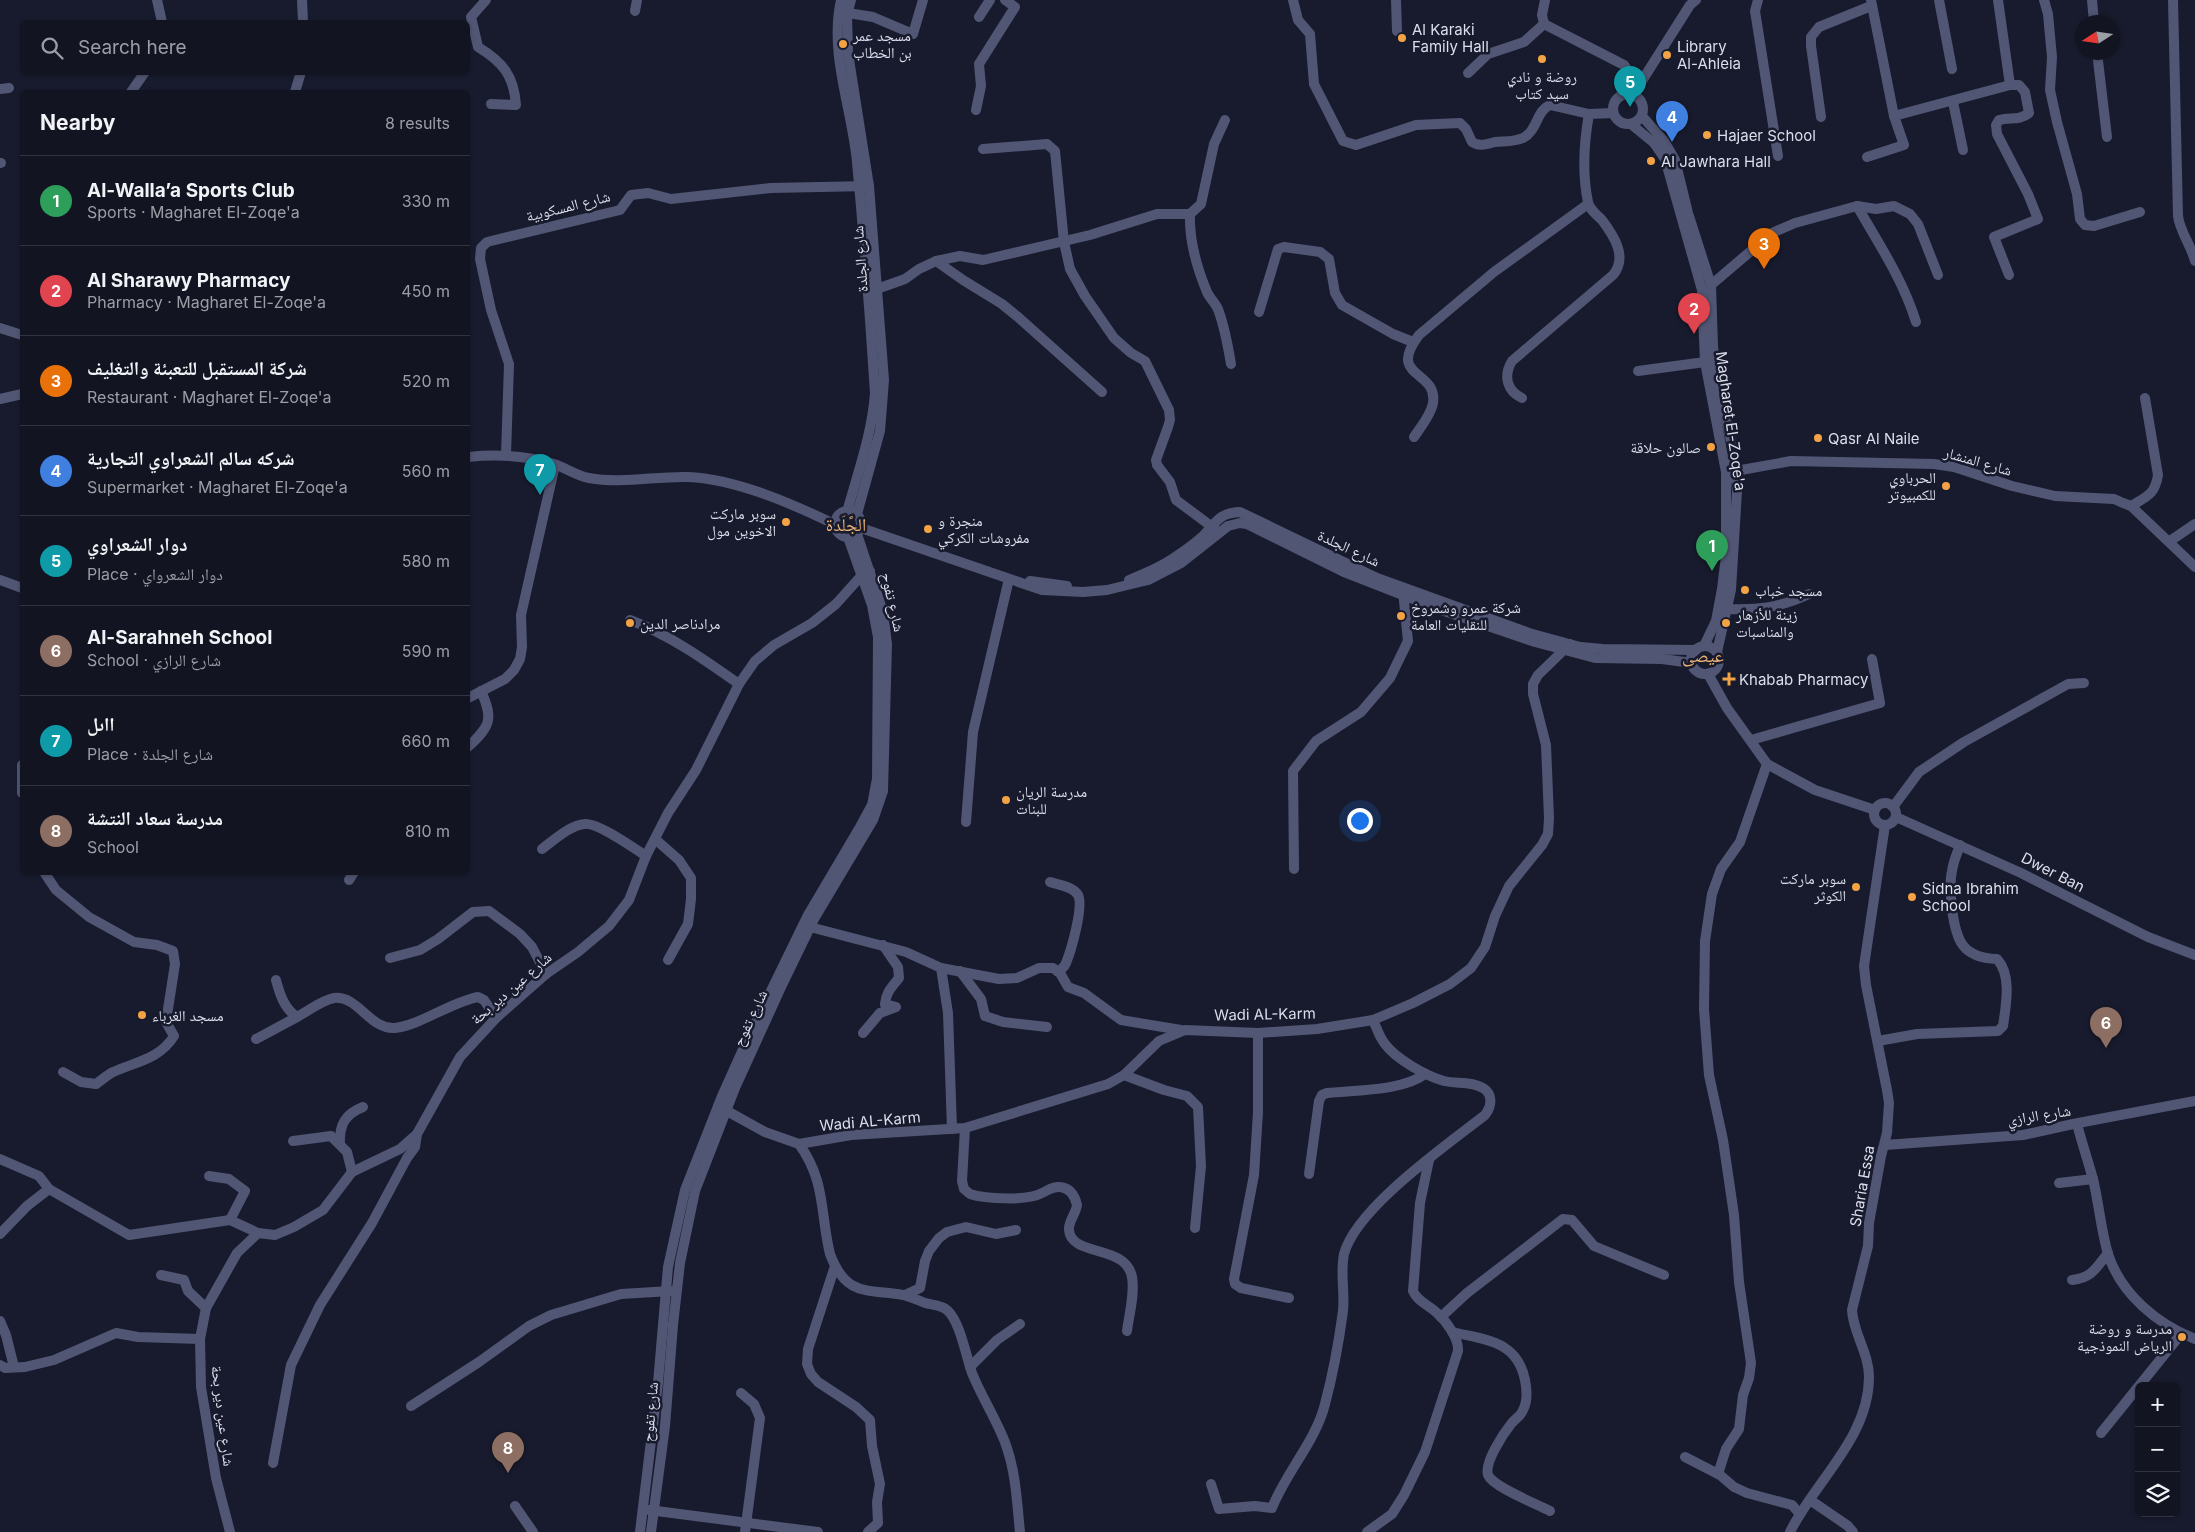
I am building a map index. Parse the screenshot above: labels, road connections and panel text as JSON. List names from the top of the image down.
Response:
{
  "streets": {
    "street": [
      "شارع المسكوبية",
      "شارع الجلدة",
      "Magharet El-Zoqe'a",
      "شارع المنشار",
      "شارع تفوح",
      "Dwer Ban",
      "شارع عين دير بحة",
      "Wadi AL-Karm",
      "شارع الرازي",
      "Sharia Essa"
    ]
  },
  "crossings": [
    ["شارع المسكوبية", "شارع الجلدة"],
    ["شارع الجلدة", "Magharet El-Zoqe'a"],
    ["شارع الجلدة", "شارع تفوح"],
    ["شارع الجلدة", "Wadi AL-Karm"],
    ["Magharet El-Zoqe'a", "شارع المنشار"],
    ["شارع تفوح", "شارع عين دير بحة"],
    ["شارع تفوح", "Wadi AL-Karm"],
    ["Dwer Ban", "Sharia Essa"],
    ["شارع الرازي", "Sharia Essa"]
  ],
  "districts": ["الجًلَدة", "عيصى"],
  "places": {
    "other": [
      "Al Karaki Family Hall",
      "مسجد عمر بن الخطاب",
      "Library Al-Ahleia",
      "روضة و نادي سيد كتاب",
      "Hajaer School",
      "Al Jawhara Hall",
      "Qasr Al Naile",
      "صالون حلاقة",
      "الحرباوي للكمبيوتر",
      "سوبر ماركت الاخوين مول",
      "منجرة و مفروشات الكركي",
      "مسجد خباب",
      "شركة عمرو وشمروخ للنقليات العامة",
      "مرادناصر الدين",
      "زينة للأزهار والمناسبات",
      "مدرسة الريان للبنات",
      "سوبر ماركت الكوثر",
      "Sidna Ibrahim School",
      "مسجد الغرباء",
      "مدرسة و روضة الرياض النموذجية"
    ],
    "health": ["Khabab Pharmacy"]
  },
  "north": "left",
  "page": {
    "search": "Search here",
    "pins": [
      "5",
      "4",
      "3",
      "2",
      "7",
      "1",
      "6",
      "8"
    ],
    "heading": ["Nearby", "8 results"],
    "list": [
      {
        "mark": "1",
        "name": "Al-Walla’a Sports Club",
        "note": "Sports · Magharet El-Zoqe'a",
        "value": "330 m"
      },
      {
        "mark": "2",
        "name": "Al Sharawy Pharmacy",
        "note": "Pharmacy · Magharet El-Zoqe'a",
        "value": "450 m"
      },
      {
        "mark": "3",
        "name": "شركة المستقبل للتعبئة والتغليف",
        "note": "Restaurant · Magharet El-Zoqe'a",
        "value": "520 m"
      },
      {
        "mark": "4",
        "name": "شركه سالم الشعراوي التجارية",
        "note": "Supermarket · Magharet El-Zoqe'a",
        "value": "560 m"
      },
      {
        "mark": "5",
        "name": "دوار الشعراوي",
        "note": "Place · دوار الشعرواي",
        "value": "580 m"
      },
      {
        "mark": "6",
        "name": "Al-Sarahneh School",
        "note": "School · شارع الرازي",
        "value": "590 m"
      },
      {
        "mark": "7",
        "name": "ااىل",
        "note": "Place · شارع الجلدة",
        "value": "660 m"
      },
      {
        "mark": "8",
        "name": "مدرسة سعاد النتشة",
        "note": "School",
        "value": "810 m"
      }
    ],
    "map_buttons": ["+", "−"]
  }
}
